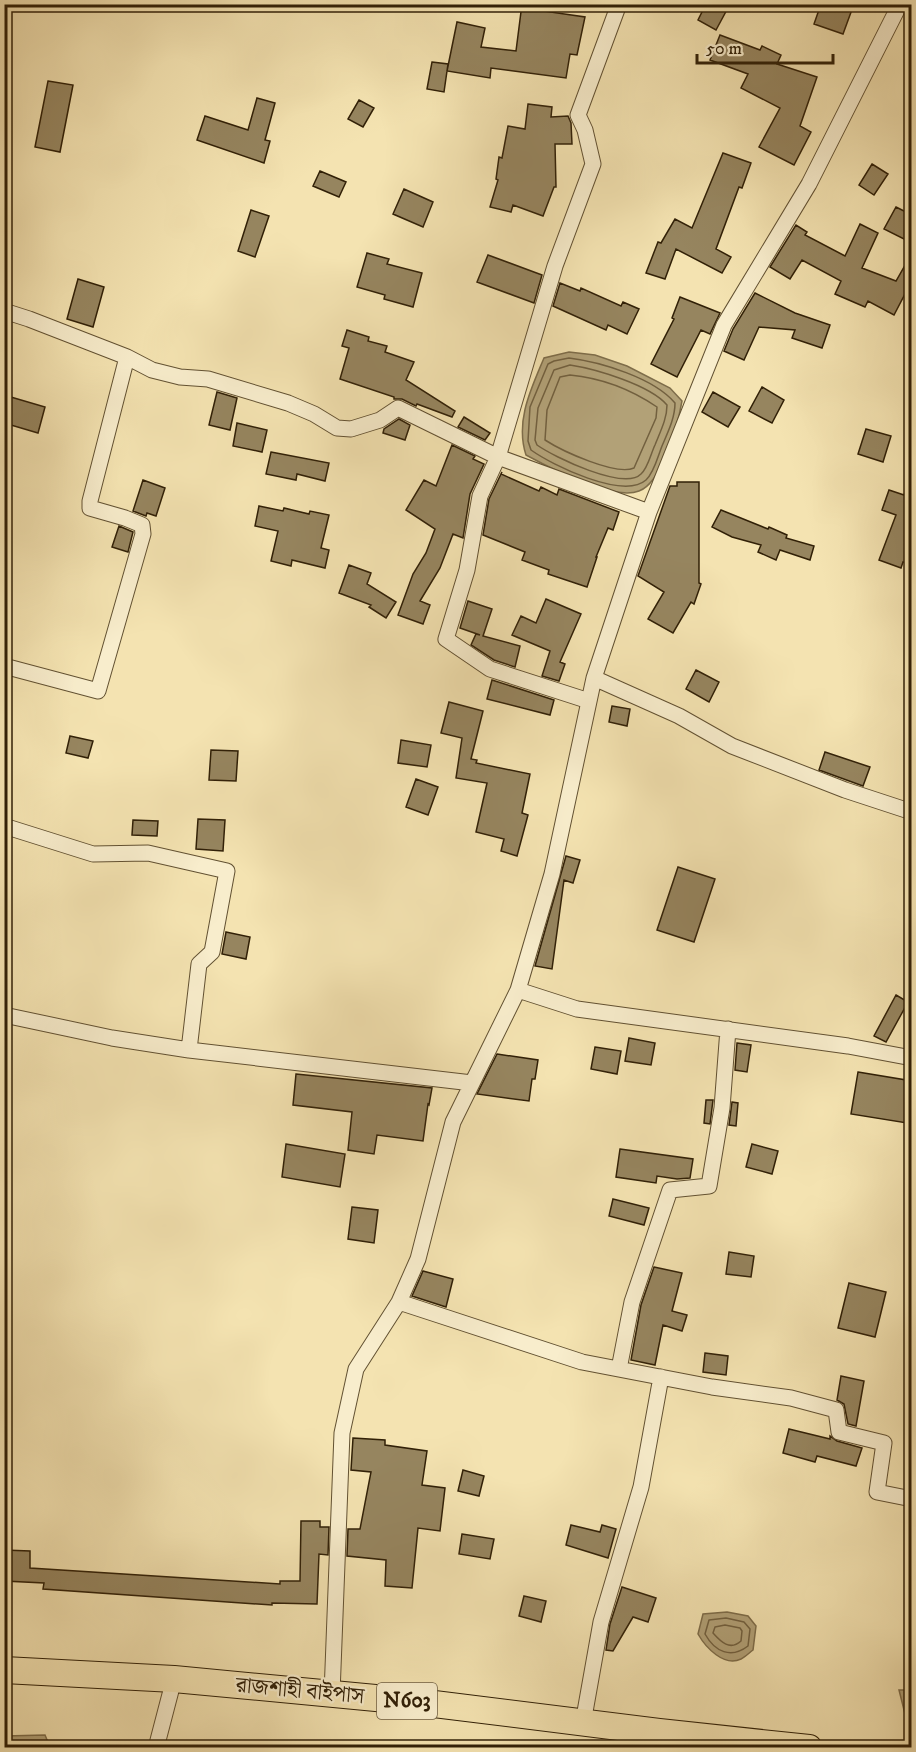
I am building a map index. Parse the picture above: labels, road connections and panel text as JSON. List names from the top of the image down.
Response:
{
  "streets": {
    "highway": ["রাজশাহী বাইপাস", "N603"]
  },
  "scale_bar": "50 m"
}
